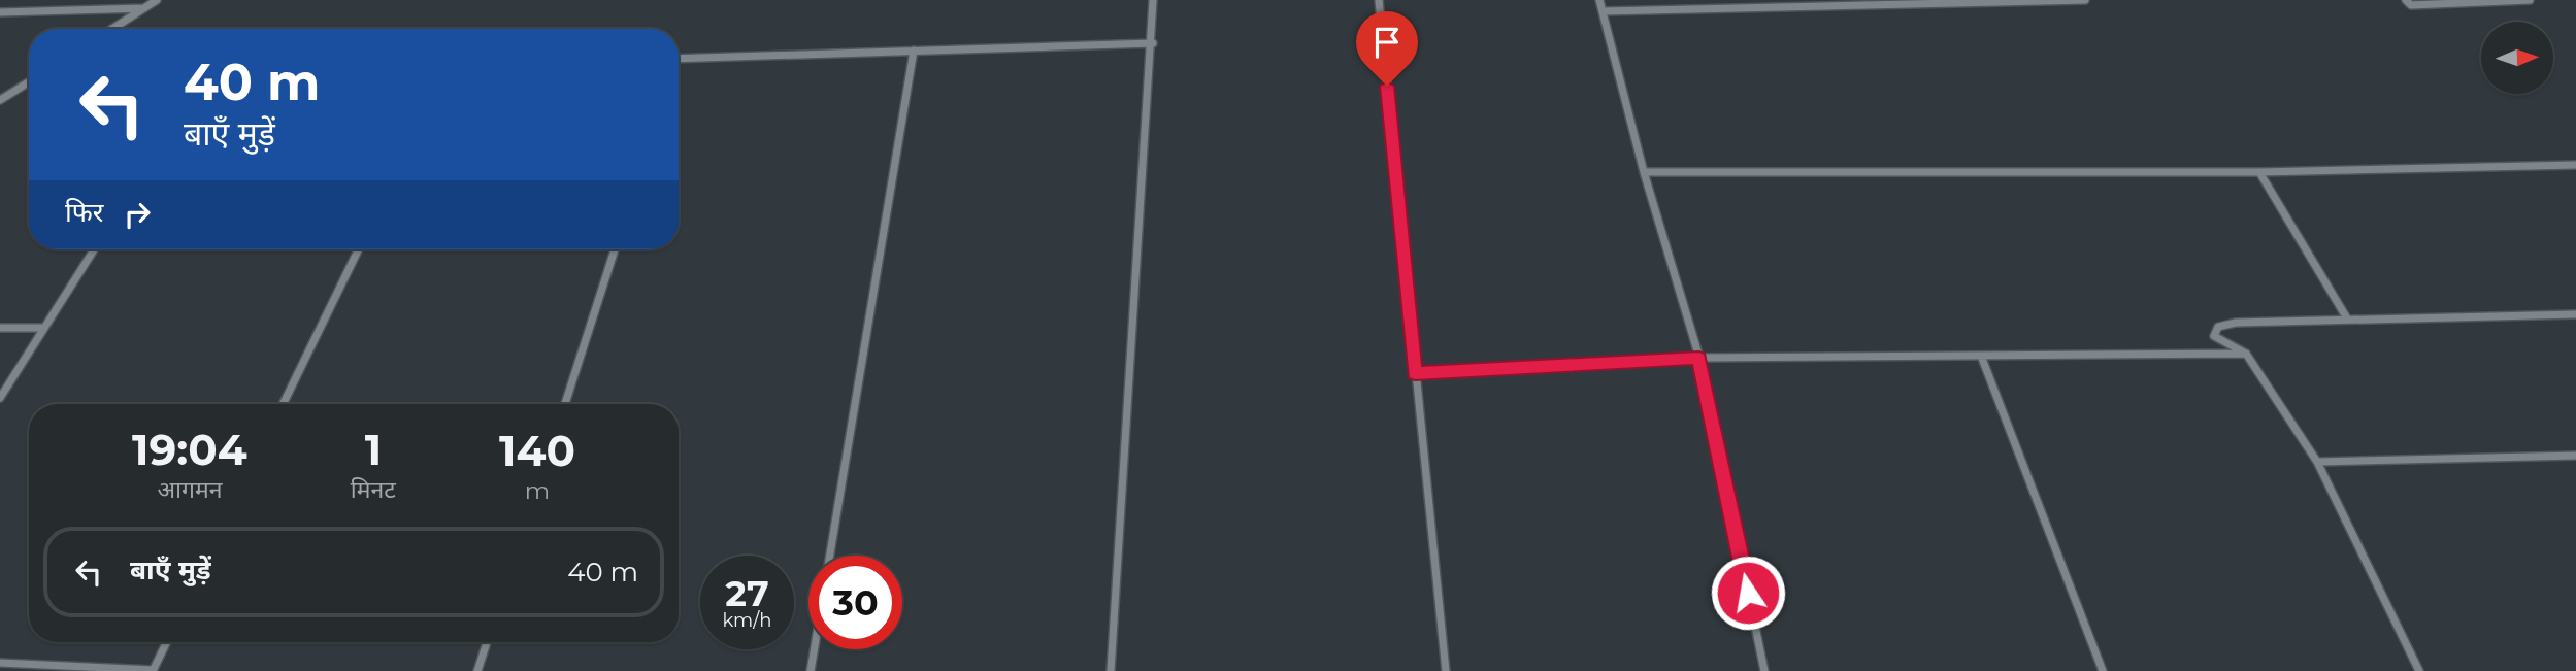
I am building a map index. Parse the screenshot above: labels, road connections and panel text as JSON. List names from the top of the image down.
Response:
{
  "north": "right",
  "page": {
    "turn": ["40 m", "बाएँ मुड़ें"],
    "then": "फिर",
    "eta": [
      "19:04",
      "आगमन",
      "1",
      "मिनट",
      "140",
      "m"
    ],
    "list": [
      {
        "name": "बाएँ मुड़ें",
        "value": "40 m"
      }
    ],
    "speed": "27 km/h",
    "limit": "30"
  }
}
